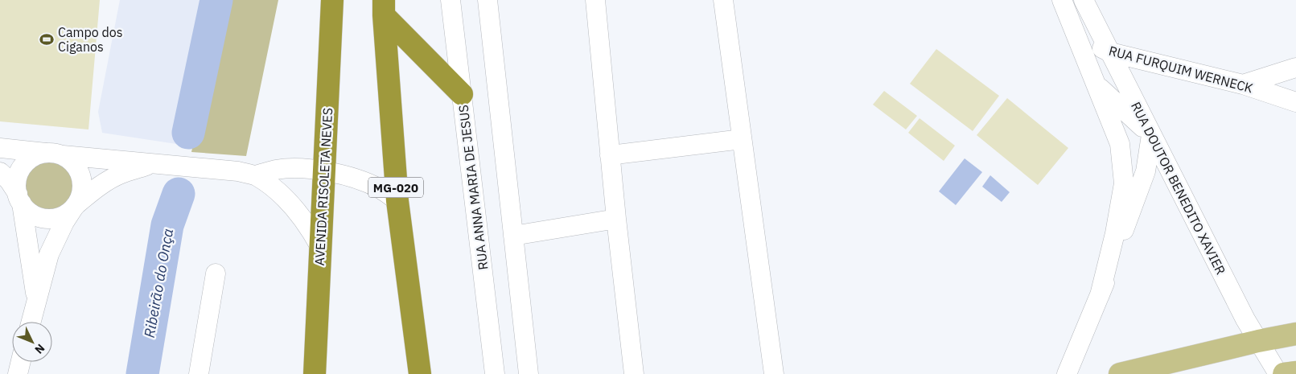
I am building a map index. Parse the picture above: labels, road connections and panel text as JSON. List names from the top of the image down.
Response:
{
  "streets": {
    "highway": ["AVENIDA RISOLETA NEVES", "MG-020"],
    "street": ["RUA FURQUIM WERNECK", "RUA ANNA MARIA DE JESUS", "RUA DOUTOR BENEDITO XAVIER"]
  },
  "crossings": [
    ["RUA FURQUIM WERNECK", "RUA DOUTOR BENEDITO XAVIER"]
  ],
  "water": ["Ribeirão do Onça"],
  "places": {
    "sports": ["Campo dos Ciganos"]
  },
  "north": "bottom right"
}
